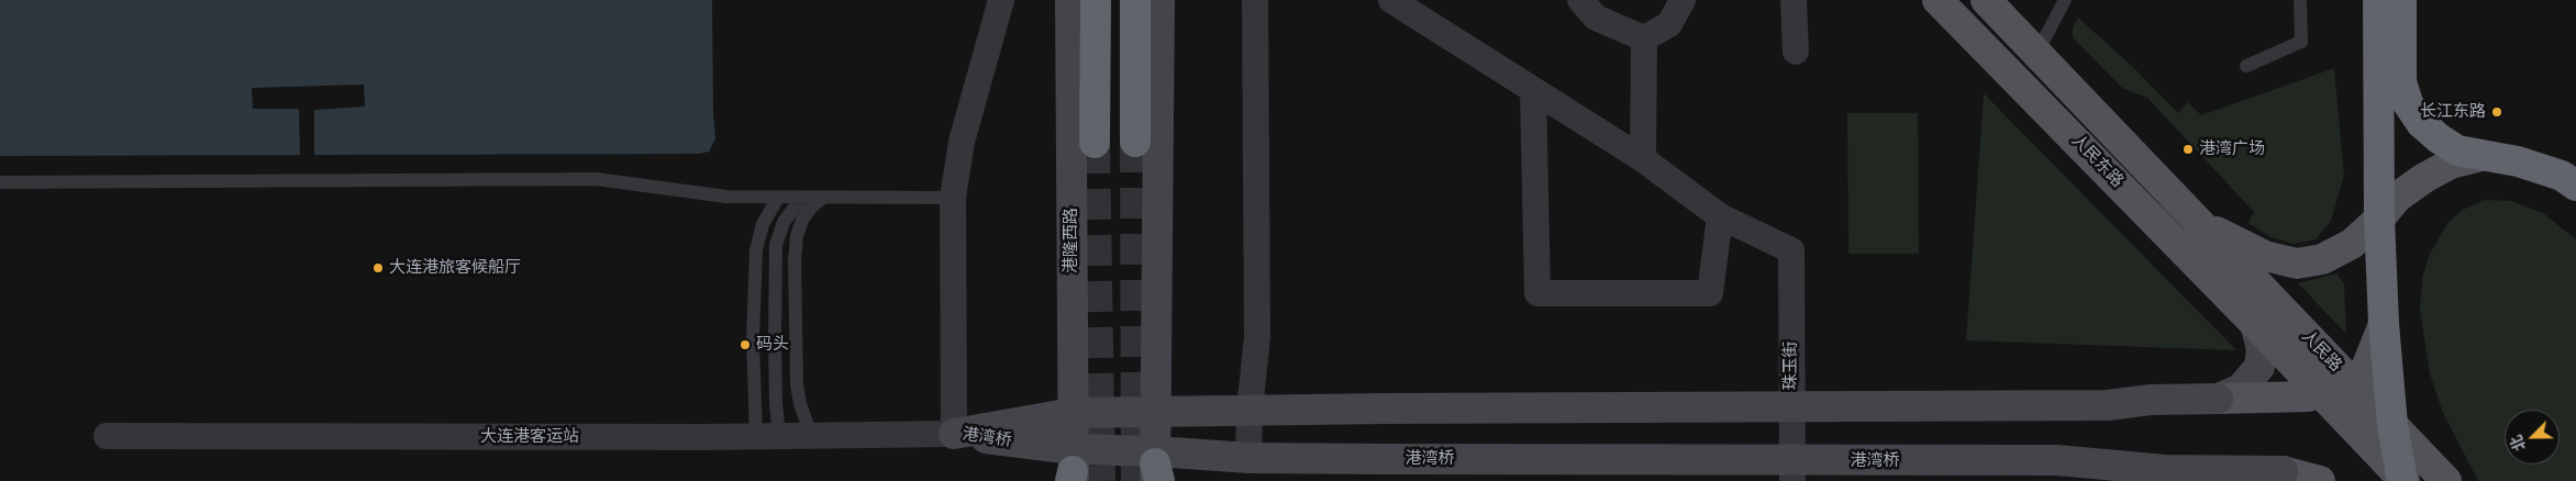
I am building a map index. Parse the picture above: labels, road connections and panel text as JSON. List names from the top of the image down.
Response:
{
  "streets": {
    "main road": [
      "人民东路",
      "港隆西路",
      "人民路",
      "港湾桥"
    ],
    "street": ["珠玉街", "大连港客运站"]
  },
  "crossings": [
    ["人民东路", "人民路"],
    ["港隆西路", "港湾桥"],
    ["大连港客运站", "港湾桥"]
  ],
  "places": [
    "长江东路",
    "港湾广场",
    "大连港旅客候船厅",
    "码头"
  ],
  "north": "bottom left"
}
